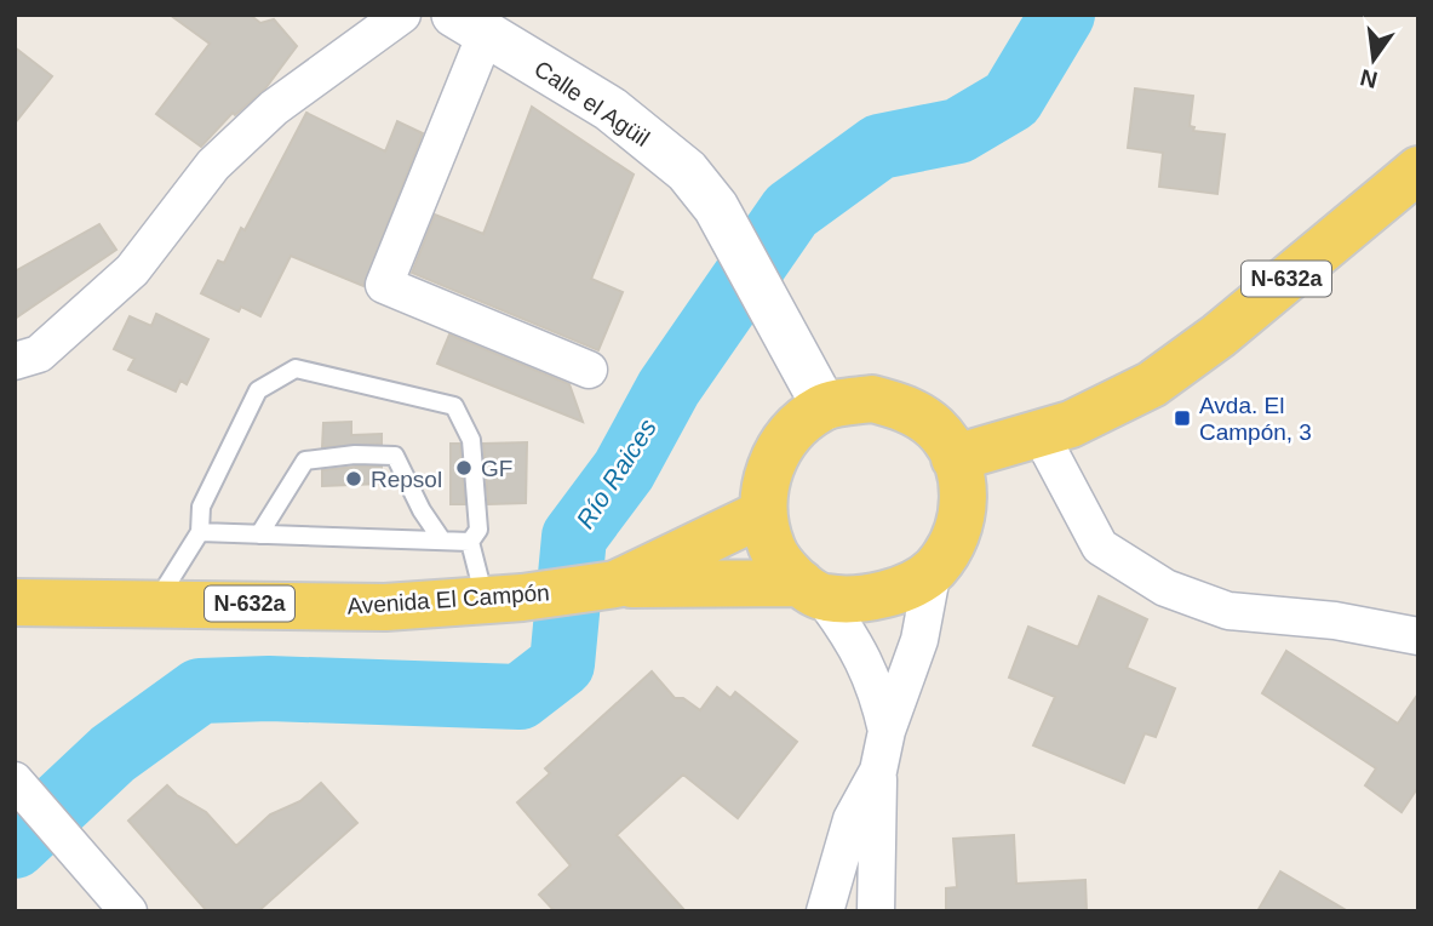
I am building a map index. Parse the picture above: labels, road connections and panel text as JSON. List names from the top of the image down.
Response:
{
  "streets": {
    "main road": ["N-632a", "Avenida El Campón"],
    "street": ["Calle el Agüil"]
  },
  "crossings": [
    ["Calle el Agüil", "N-632a"],
    ["Calle el Agüil", "Avenida El Campón"],
    ["N-632a", "Avenida El Campón"]
  ],
  "water": ["Río Raices"],
  "places": {
    "transit": ["Avda. El Campón, 3"],
    "other": ["GF", "Repsol"]
  },
  "north": "bottom"
}
